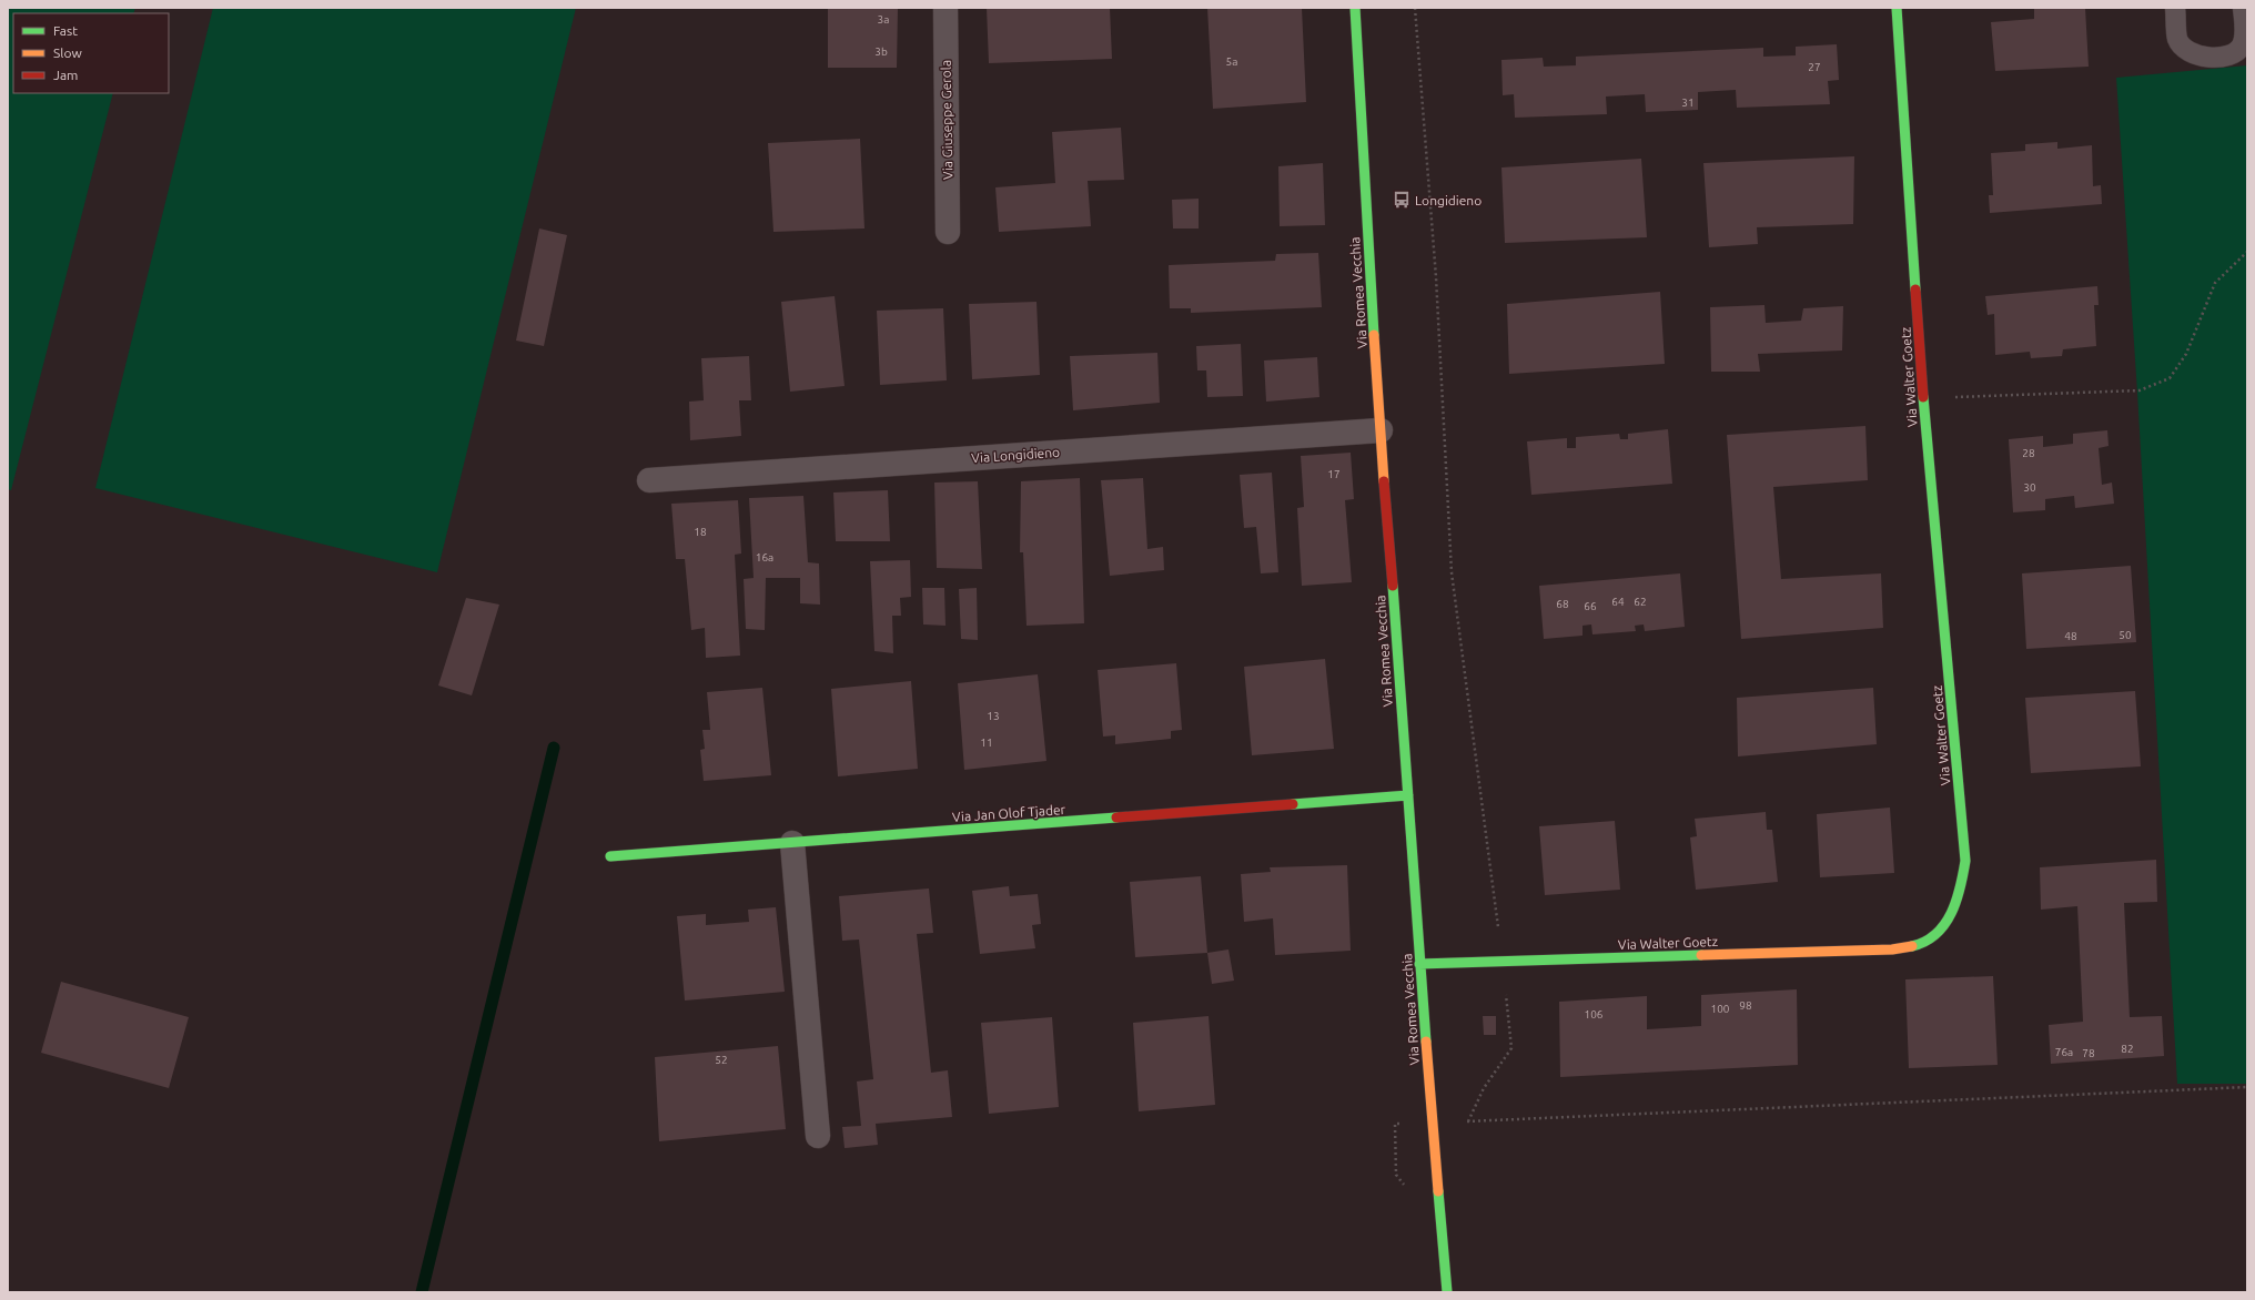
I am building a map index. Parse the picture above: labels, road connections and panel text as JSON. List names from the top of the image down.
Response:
{
  "streets": {
    "street": [
      "Via Giuseppe Gerola",
      "Via Romea Vecchia",
      "Via Walter Goetz",
      "Via Longidieno",
      "Via Jan Olof Tjader"
    ]
  },
  "crossings": [
    ["Via Romea Vecchia", "Via Walter Goetz"],
    ["Via Romea Vecchia", "Via Longidieno"],
    ["Via Romea Vecchia", "Via Jan Olof Tjader"]
  ],
  "places": {
    "bus stop": ["Longidieno"]
  },
  "house_numbers": [
    "3a",
    "3b",
    "5a",
    "27",
    "31",
    "28",
    "17",
    "30",
    "18",
    "16a",
    "64",
    "62",
    "68",
    "66",
    "50",
    "48",
    "13",
    "11",
    "98",
    "100",
    "106",
    "82",
    "76a",
    "78",
    "52"
  ],
  "legend": ["Fast", "Slow", "Jam"]
}
